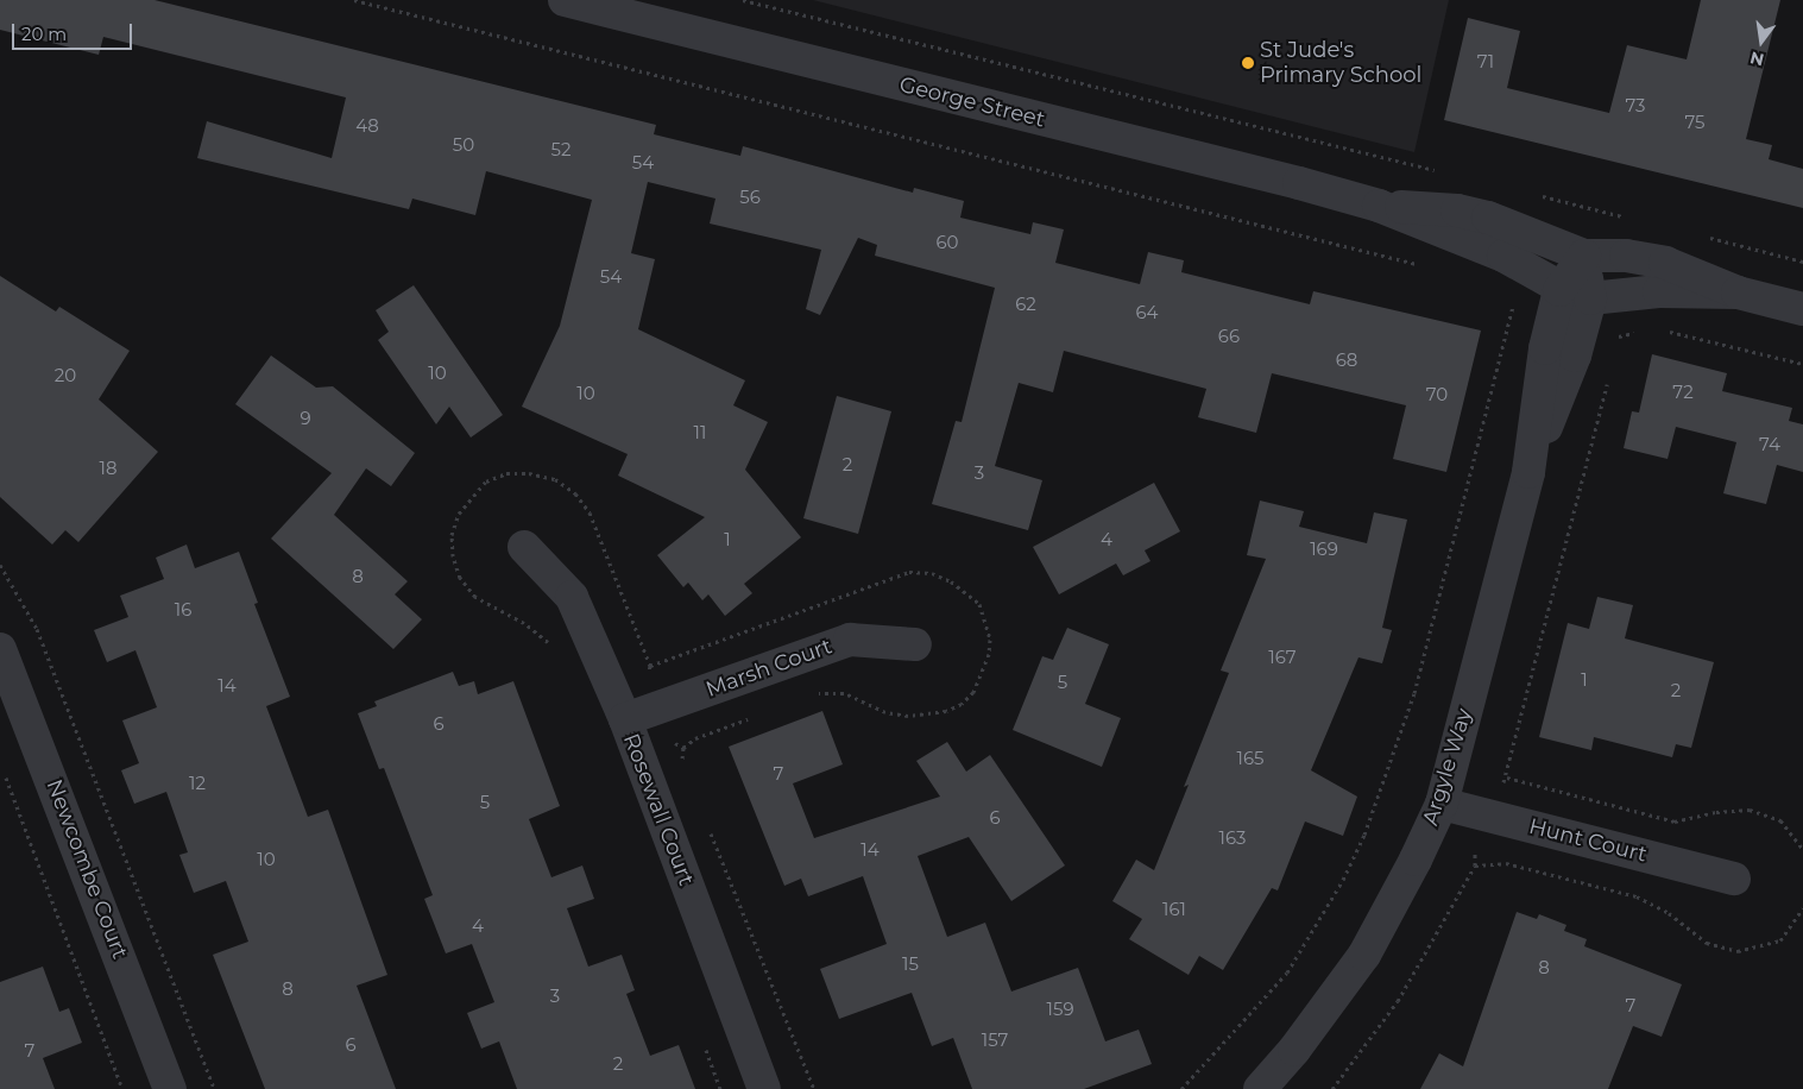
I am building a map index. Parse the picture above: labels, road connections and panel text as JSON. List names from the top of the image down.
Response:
{
  "streets": {
    "street": [
      "George Street",
      "Marsh Court",
      "Argyle Way",
      "Rosewall Court",
      "Hunt Court",
      "Newcombe Court"
    ]
  },
  "crossings": [
    ["George Street", "Argyle Way"],
    ["Marsh Court", "Rosewall Court"],
    ["Argyle Way", "Hunt Court"]
  ],
  "places": ["St Jude's Primary School"],
  "house_numbers": [
    "71",
    "73",
    "75",
    "48",
    "50",
    "52",
    "54",
    "56",
    "60",
    "54",
    "62",
    "64",
    "66",
    "68",
    "10",
    "20",
    "72",
    "10",
    "70",
    "9",
    "11",
    "74",
    "2",
    "18",
    "3",
    "1",
    "4",
    "169",
    "8",
    "16",
    "167",
    "1",
    "5",
    "14",
    "2",
    "6",
    "165",
    "7",
    "12",
    "5",
    "6",
    "163",
    "14",
    "10",
    "161",
    "4",
    "15",
    "8",
    "8",
    "3",
    "7",
    "159",
    "157",
    "6",
    "7",
    "2"
  ],
  "scale_bar": "20 m",
  "north": "bottom"
}
